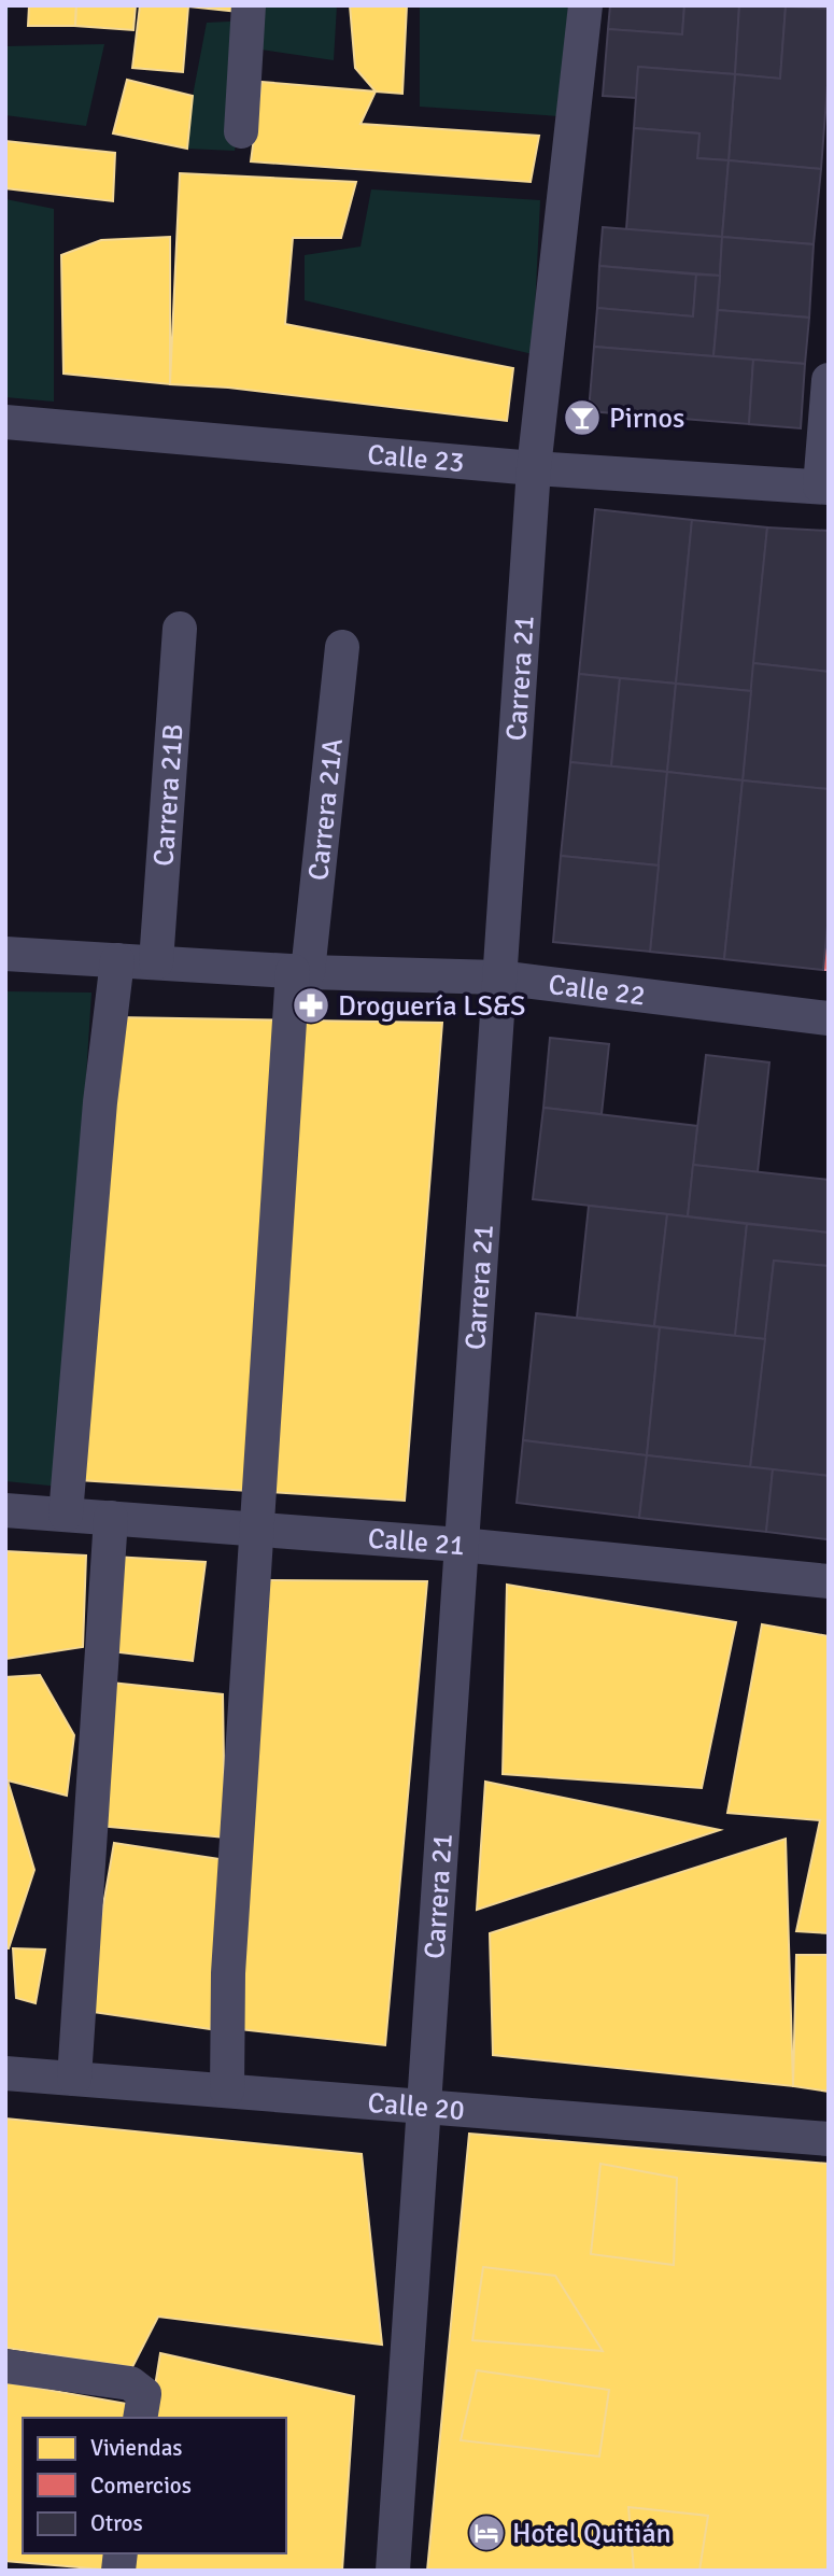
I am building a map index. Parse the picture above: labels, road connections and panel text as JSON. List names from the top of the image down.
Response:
{
  "streets": {
    "street": [
      "Calle 23",
      "Carrera 21",
      "Carrera 21B",
      "Carrera 21A",
      "Calle 22",
      "Calle 21",
      "Calle 20"
    ]
  },
  "crossings": [
    ["Calle 23", "Carrera 21"],
    ["Carrera 21", "Calle 22"],
    ["Carrera 21", "Calle 21"],
    ["Carrera 21", "Calle 20"],
    ["Carrera 21B", "Calle 22"],
    ["Carrera 21A", "Calle 22"],
    ["Carrera 21A", "Calle 21"],
    ["Carrera 21A", "Calle 20"]
  ],
  "places": {
    "bar": ["Pirnos"],
    "pharmacy": ["Droguería LS&S"],
    "hotel": ["Hotel Quitián"]
  },
  "legend": ["Viviendas", "Comercios", "Otros"]
}
